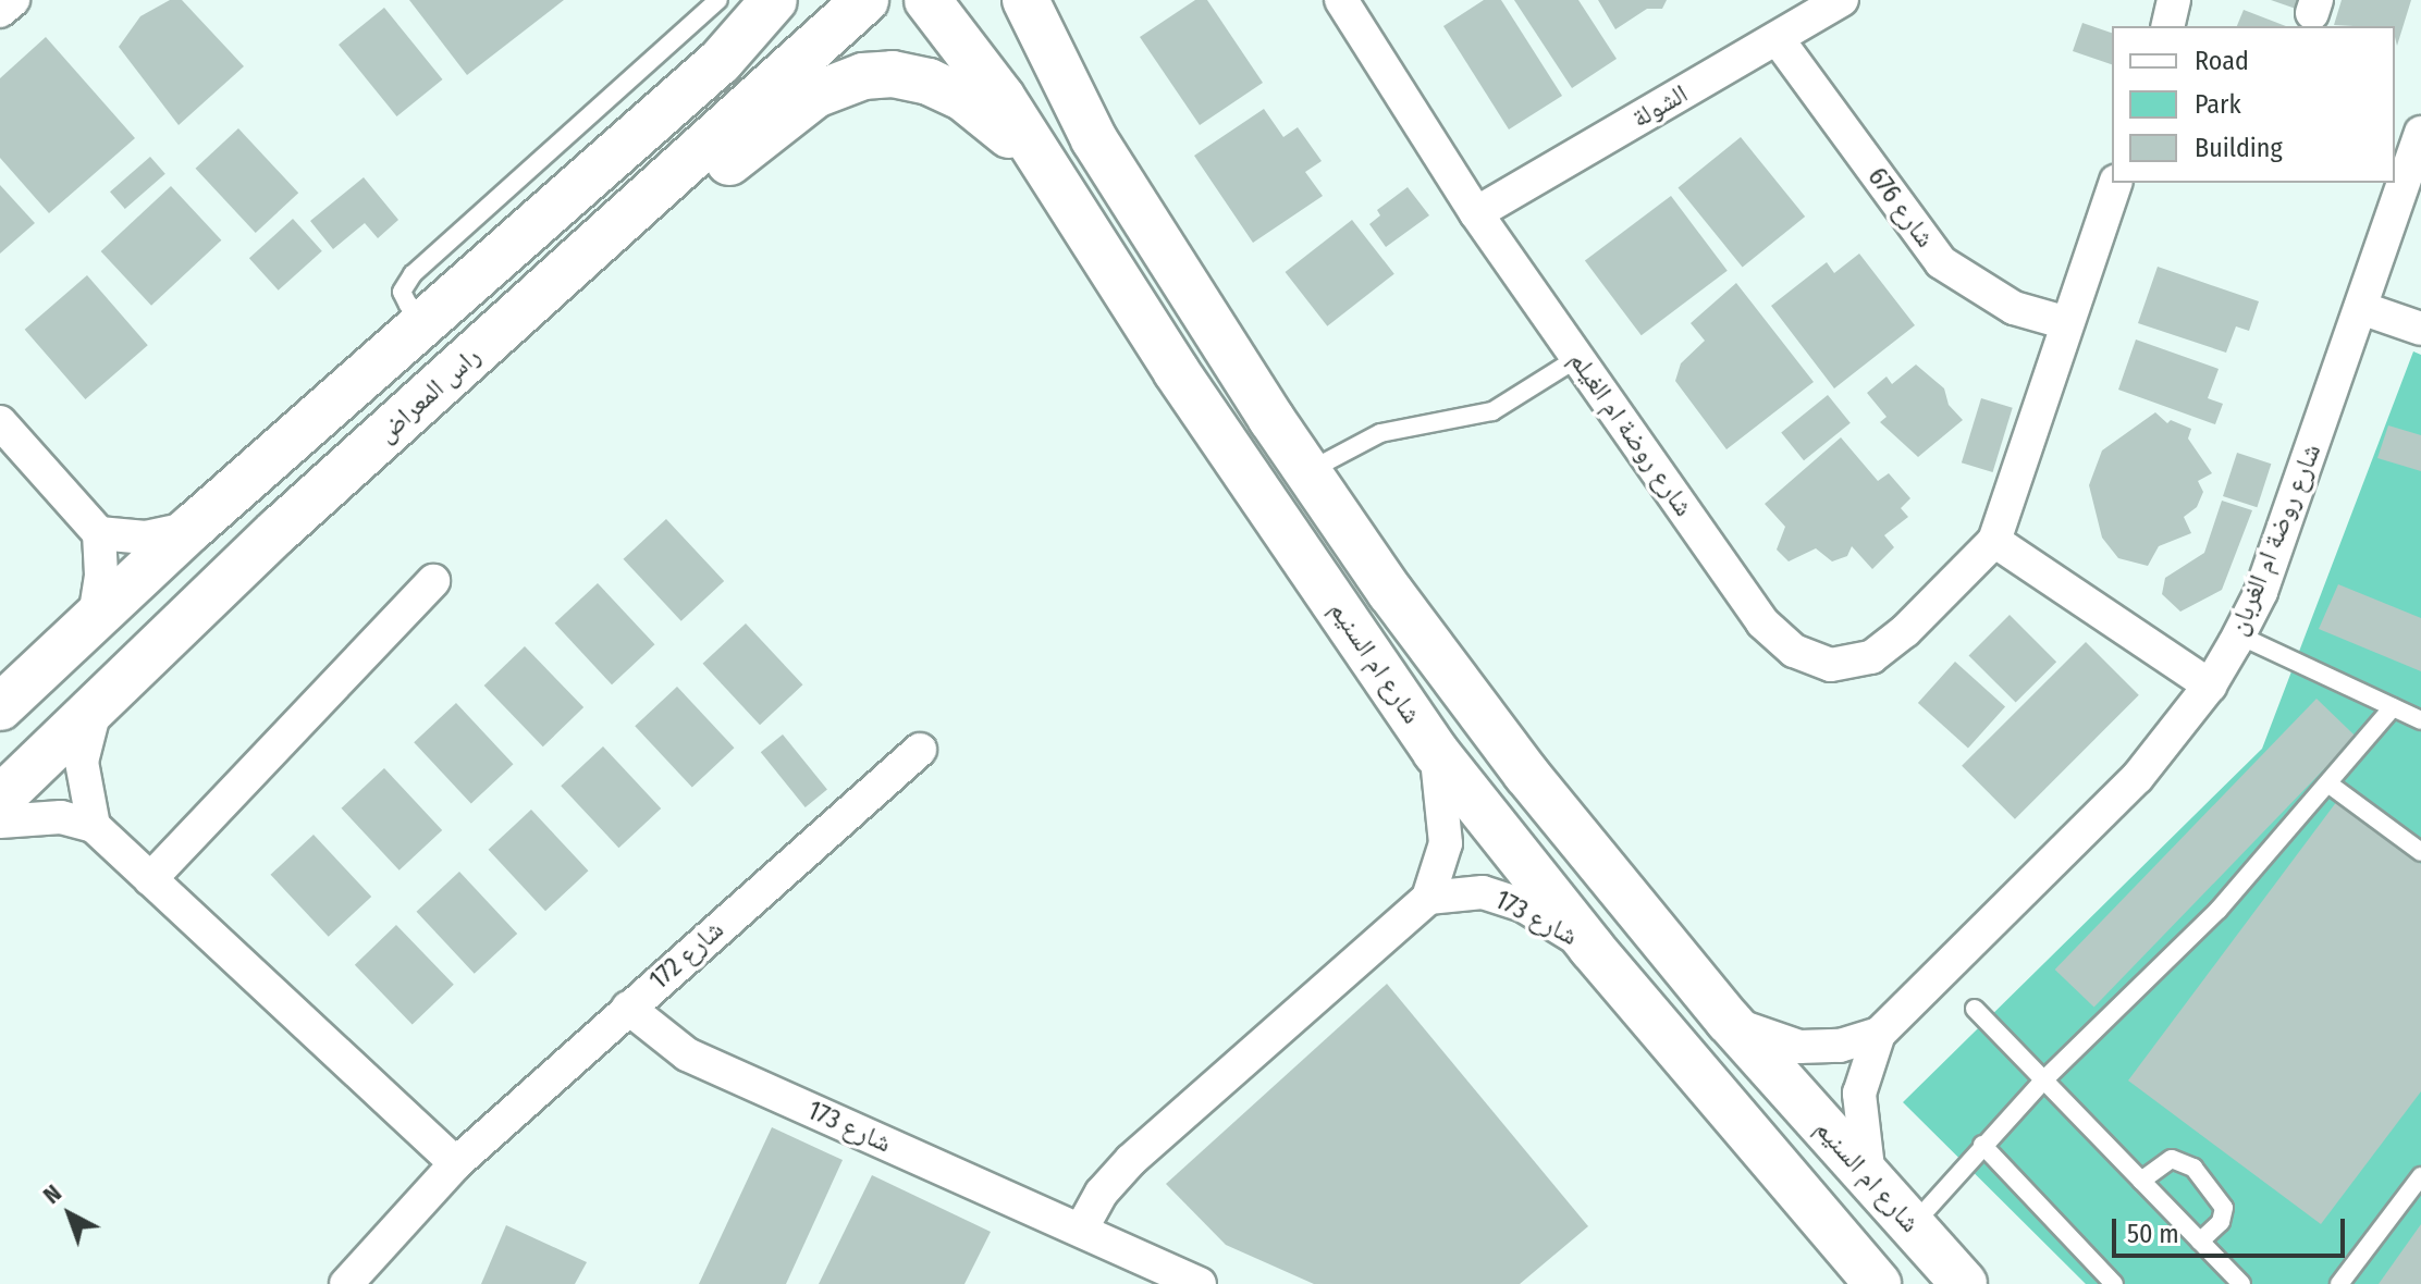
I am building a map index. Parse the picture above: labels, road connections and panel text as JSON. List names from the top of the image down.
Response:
{
  "streets": {
    "main road": ["راس المعراض", "شارع ام السنيم"],
    "street": [
      "الشولة",
      "شارع 676",
      "شارع روضة ام الغيلم",
      "شارع روضة ام الغربان",
      "شارع 173",
      "شارع 172"
    ]
  },
  "crossings": [
    ["الشولة", "شارع 676"],
    ["الشولة", "شارع روضة ام الغيلم"],
    ["شارع 676", "شارع روضة ام الغيلم"],
    ["شارع روضة ام الغربان", "شارع ام السنيم"],
    ["شارع ام السنيم", "شارع 173"],
    ["شارع 173", "شارع 172"]
  ],
  "legend": ["Road", "Park", "Building"],
  "scale_bar": "50 m",
  "north": "top left"
}
